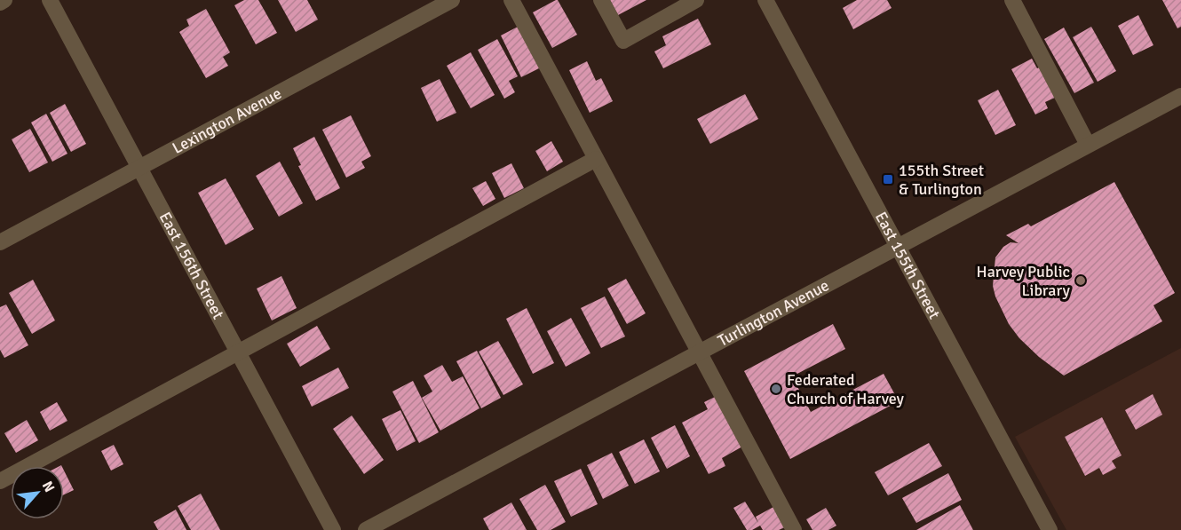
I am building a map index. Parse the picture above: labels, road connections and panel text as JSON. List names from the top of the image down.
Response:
{
  "streets": {
    "street": [
      "Lexington Avenue",
      "East 156th Street",
      "East 155th Street",
      "Turlington Avenue"
    ]
  },
  "crossings": [
    ["Lexington Avenue", "East 156th Street"],
    ["East 155th Street", "Turlington Avenue"]
  ],
  "places": {
    "transit": ["155th Street & Turlington"],
    "other": ["Harvey Public Library", "Federated Church of Harvey"]
  },
  "north": "top right"
}
